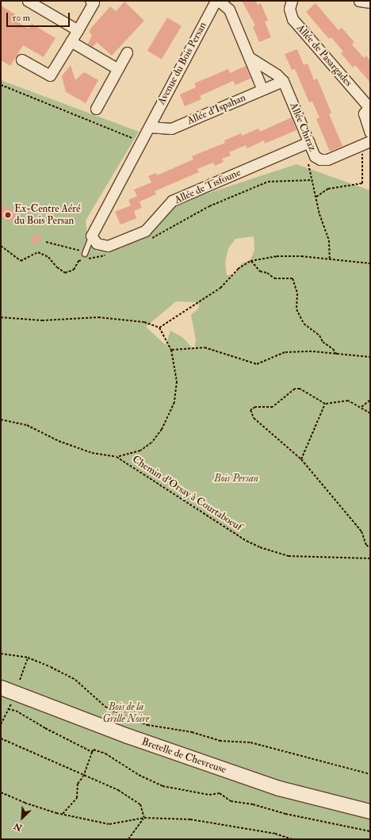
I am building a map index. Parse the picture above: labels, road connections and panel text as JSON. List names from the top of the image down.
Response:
{
  "streets": {
    "main road": ["Bretelle de Chevreuse"],
    "street": [
      "Allée de Pasargades",
      "Avenue du Bois Persan",
      "Allée d'Ispahan",
      "Allée Chiraz",
      "Allée de Tisfoune"
    ],
    "path": ["Chemin d'Orsay à Courtaboeuf"]
  },
  "crossings": [
    ["Avenue du Bois Persan", "Allée d'Ispahan"],
    ["Allée d'Ispahan", "Allée Chiraz"],
    ["Allée Chiraz", "Allée de Tisfoune"]
  ],
  "parks": ["Bois Persan", "Bois de la Grille Noire"],
  "places": ["Ex-Centre Aéré du Bois Persan"],
  "scale_bar": "50 m",
  "north": "bottom left"
}
